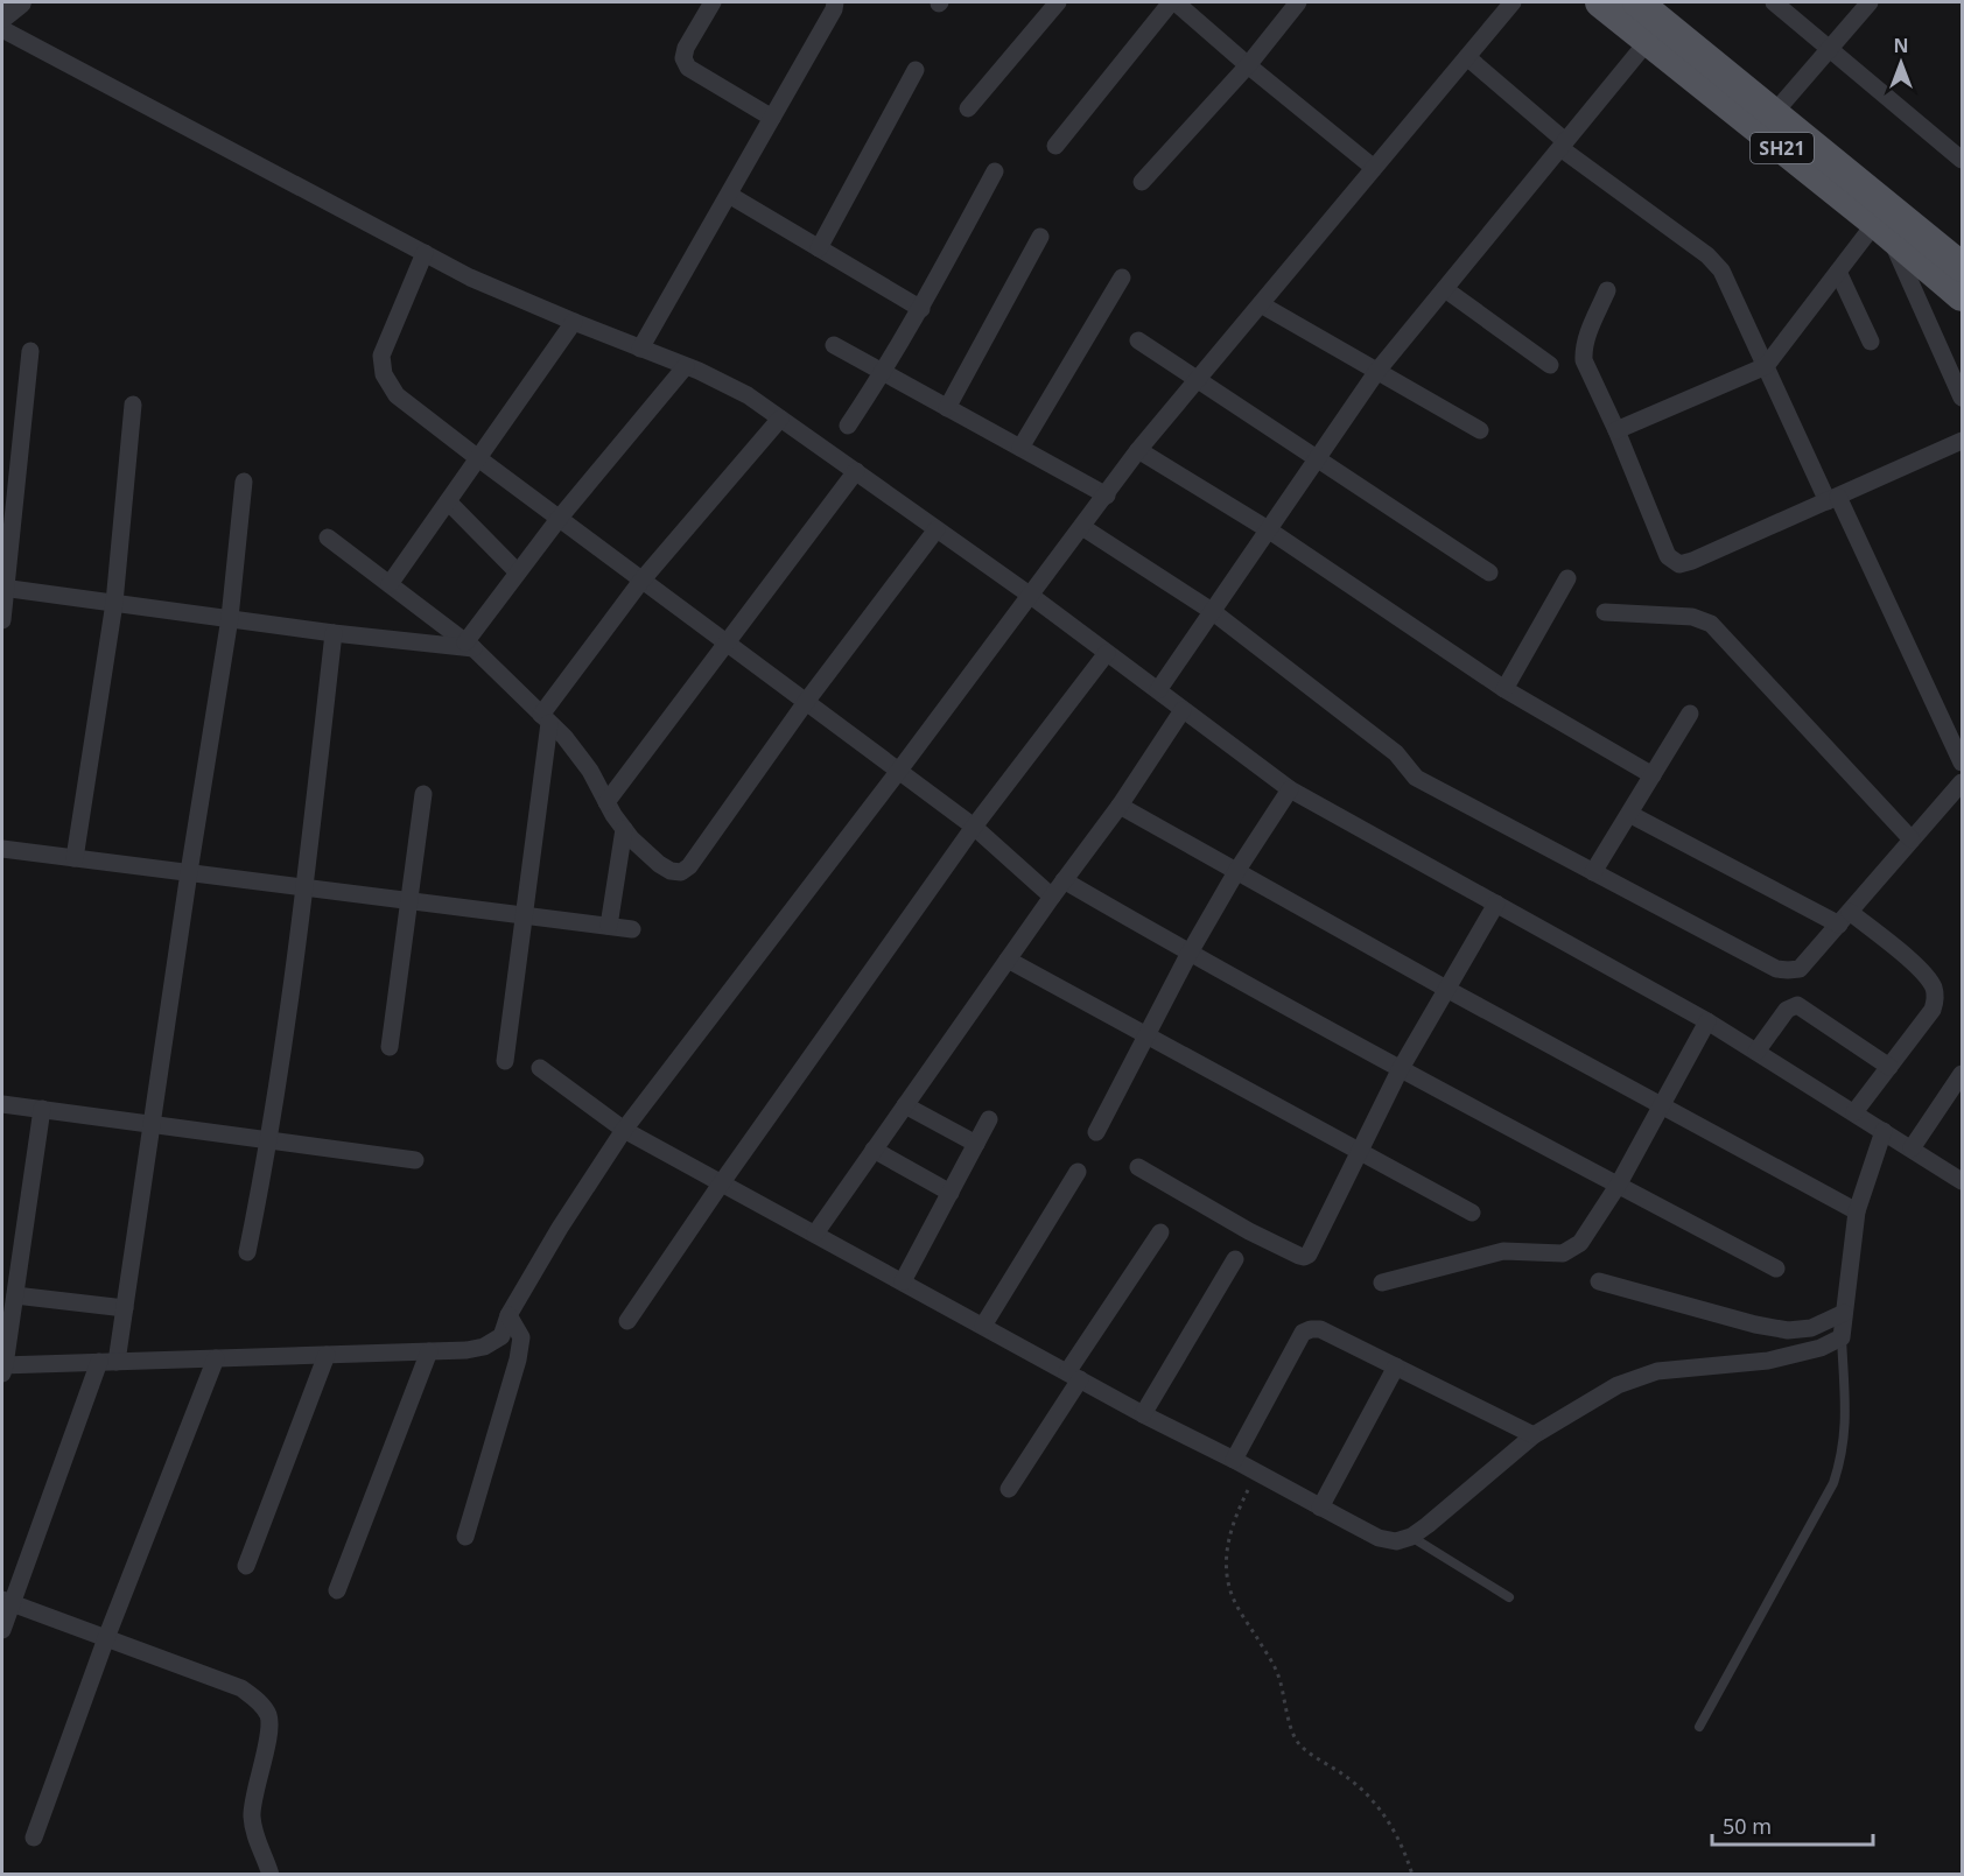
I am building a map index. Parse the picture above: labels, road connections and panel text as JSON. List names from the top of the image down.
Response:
{
  "streets": {
    "main road": ["SH21"]
  },
  "scale_bar": "50 m",
  "north": "top"
}
